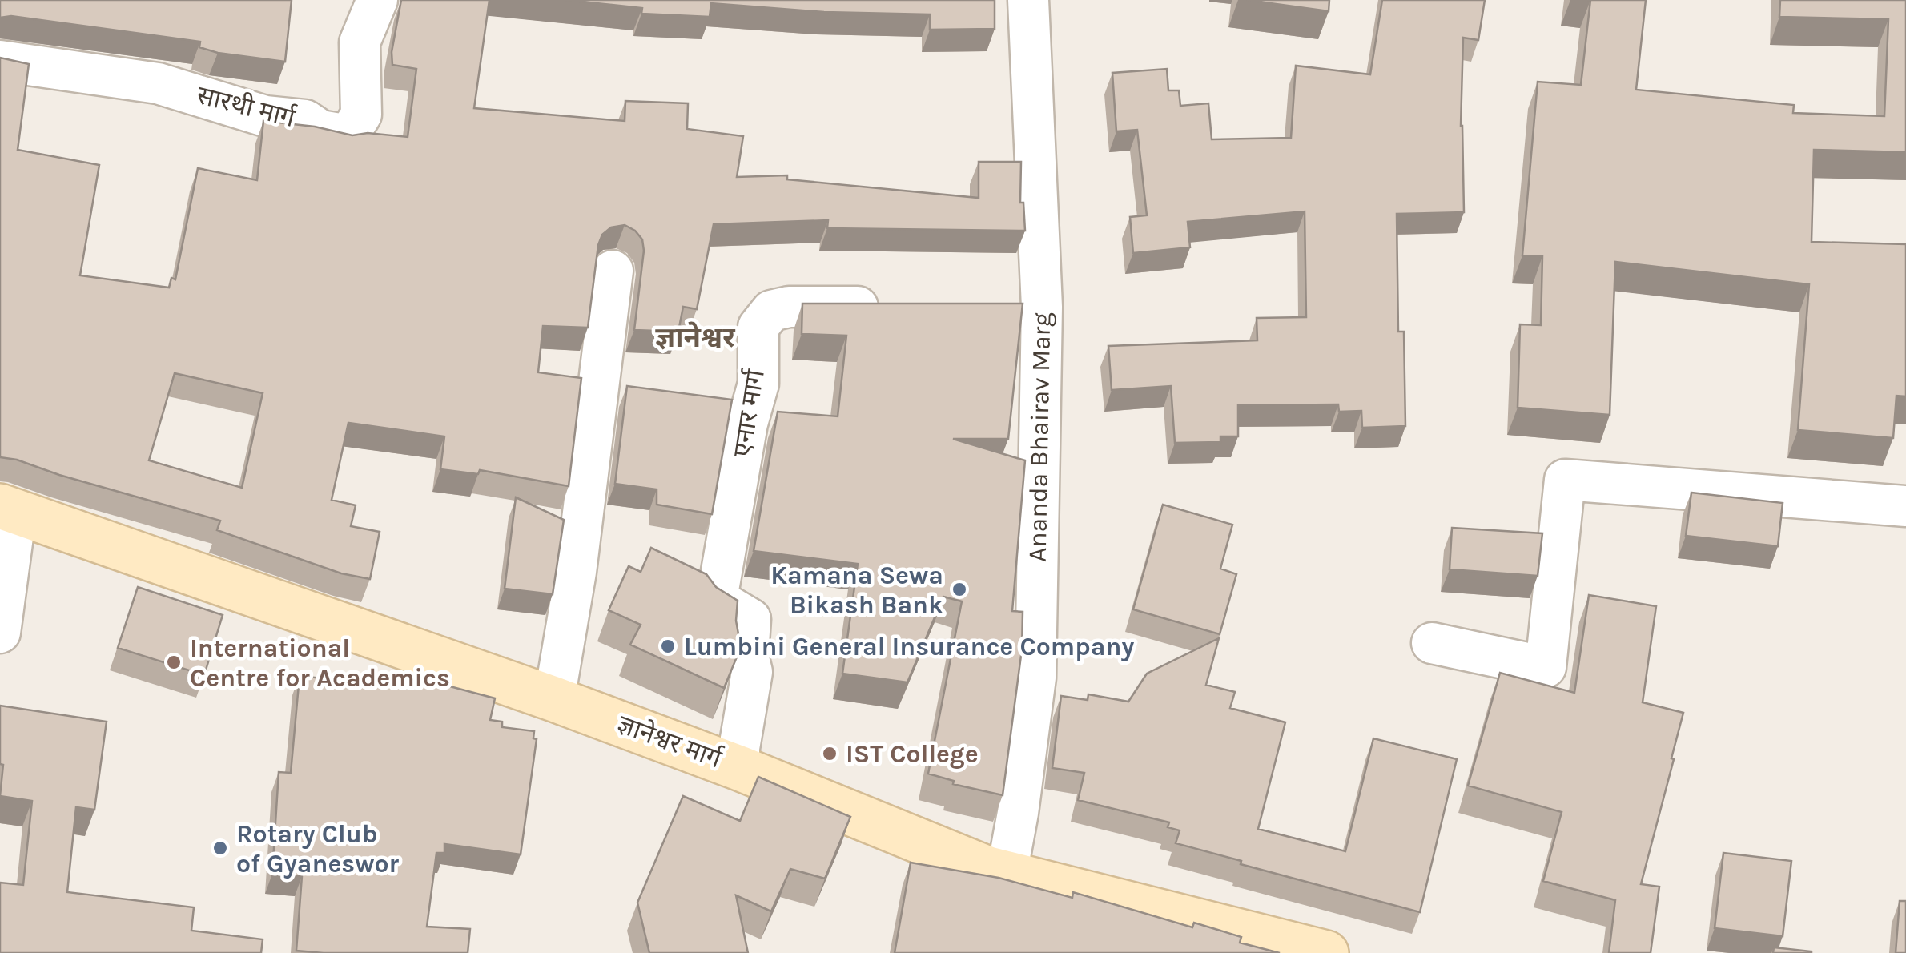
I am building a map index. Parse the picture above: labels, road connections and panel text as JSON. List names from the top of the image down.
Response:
{
  "streets": {
    "main road": ["ज्ञानेश्वर मार्ग"],
    "street": ["सारथी मार्ग", "एनार मार्ग", "Ananda Bhairav Marg"]
  },
  "crossings": [
    ["एनार मार्ग", "ज्ञानेश्वर मार्ग"],
    ["Ananda Bhairav Marg", "ज्ञानेश्वर मार्ग"]
  ],
  "districts": ["ज्ञानेश्वर"],
  "places": [
    "Kamana Sewa Bikash Bank",
    "Lumbini General Insurance Company",
    "International Centre for Academics",
    "IST College",
    "Rotary Club of Gyaneswor"
  ]
}
